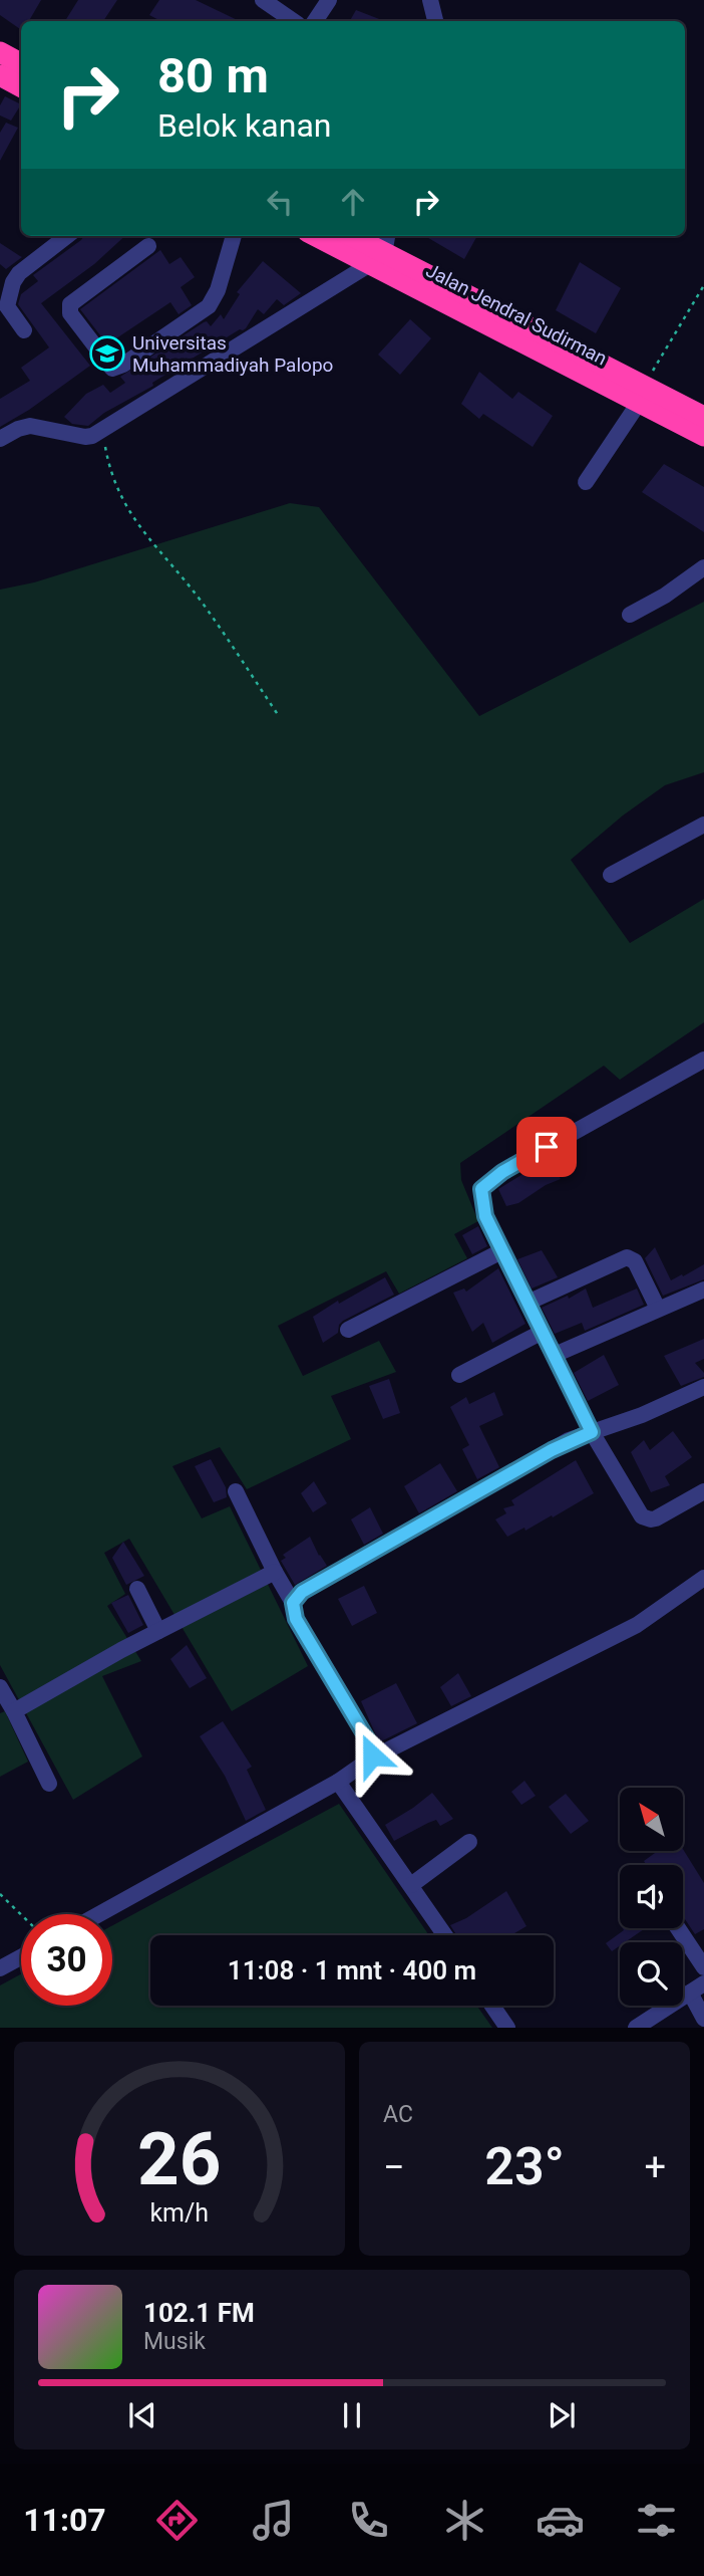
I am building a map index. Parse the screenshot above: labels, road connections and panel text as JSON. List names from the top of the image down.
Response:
{
  "streets": {
    "highway": ["Jalan Jendral Sudirman"]
  },
  "places": {
    "school or university": ["Universitas Muhammadiyah Palopo"]
  },
  "north": "top left",
  "page": {
    "turn": ["80 m", "Belok kanan"],
    "limit": "30",
    "trip": "11:08 · 1 mnt · 400 m",
    "tile": "AC",
    "heat": ["−", "23°", "+"],
    "song": ["102.1 FM", "Musik"],
    "tabs": "11:07",
    "gauge": ["26", "km/h"]
  }
}
